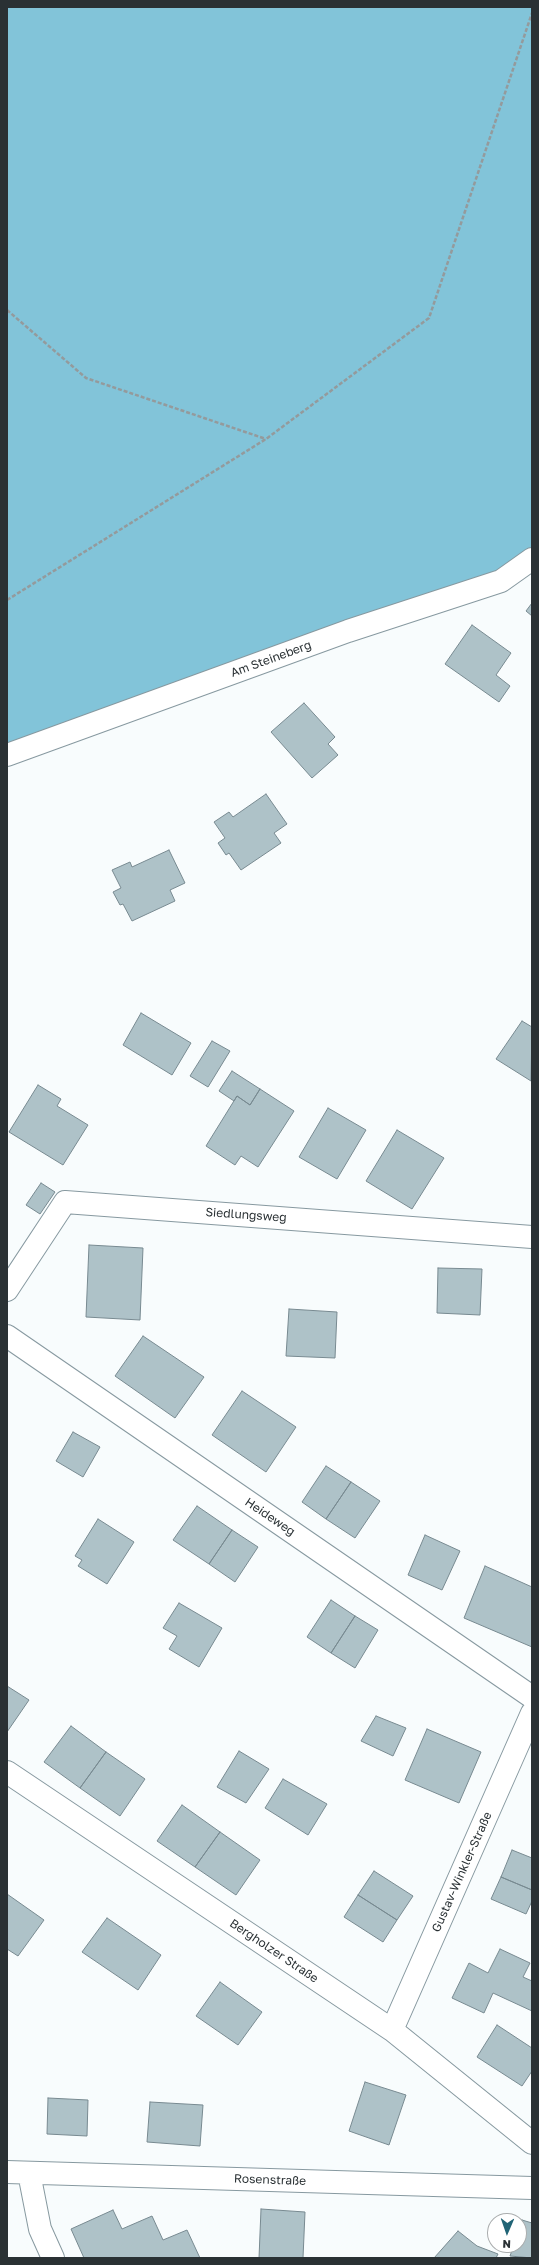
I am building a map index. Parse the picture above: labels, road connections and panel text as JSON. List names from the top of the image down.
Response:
{
  "streets": {
    "street": [
      "Am Steineberg",
      "Siedlungsweg",
      "Heideweg",
      "Gustav-Winkler-Straße",
      "Bergholzer Straße",
      "Rosenstraße"
    ]
  },
  "crossings": [
    ["Gustav-Winkler-Straße", "Bergholzer Straße"]
  ],
  "north": "bottom"
}
